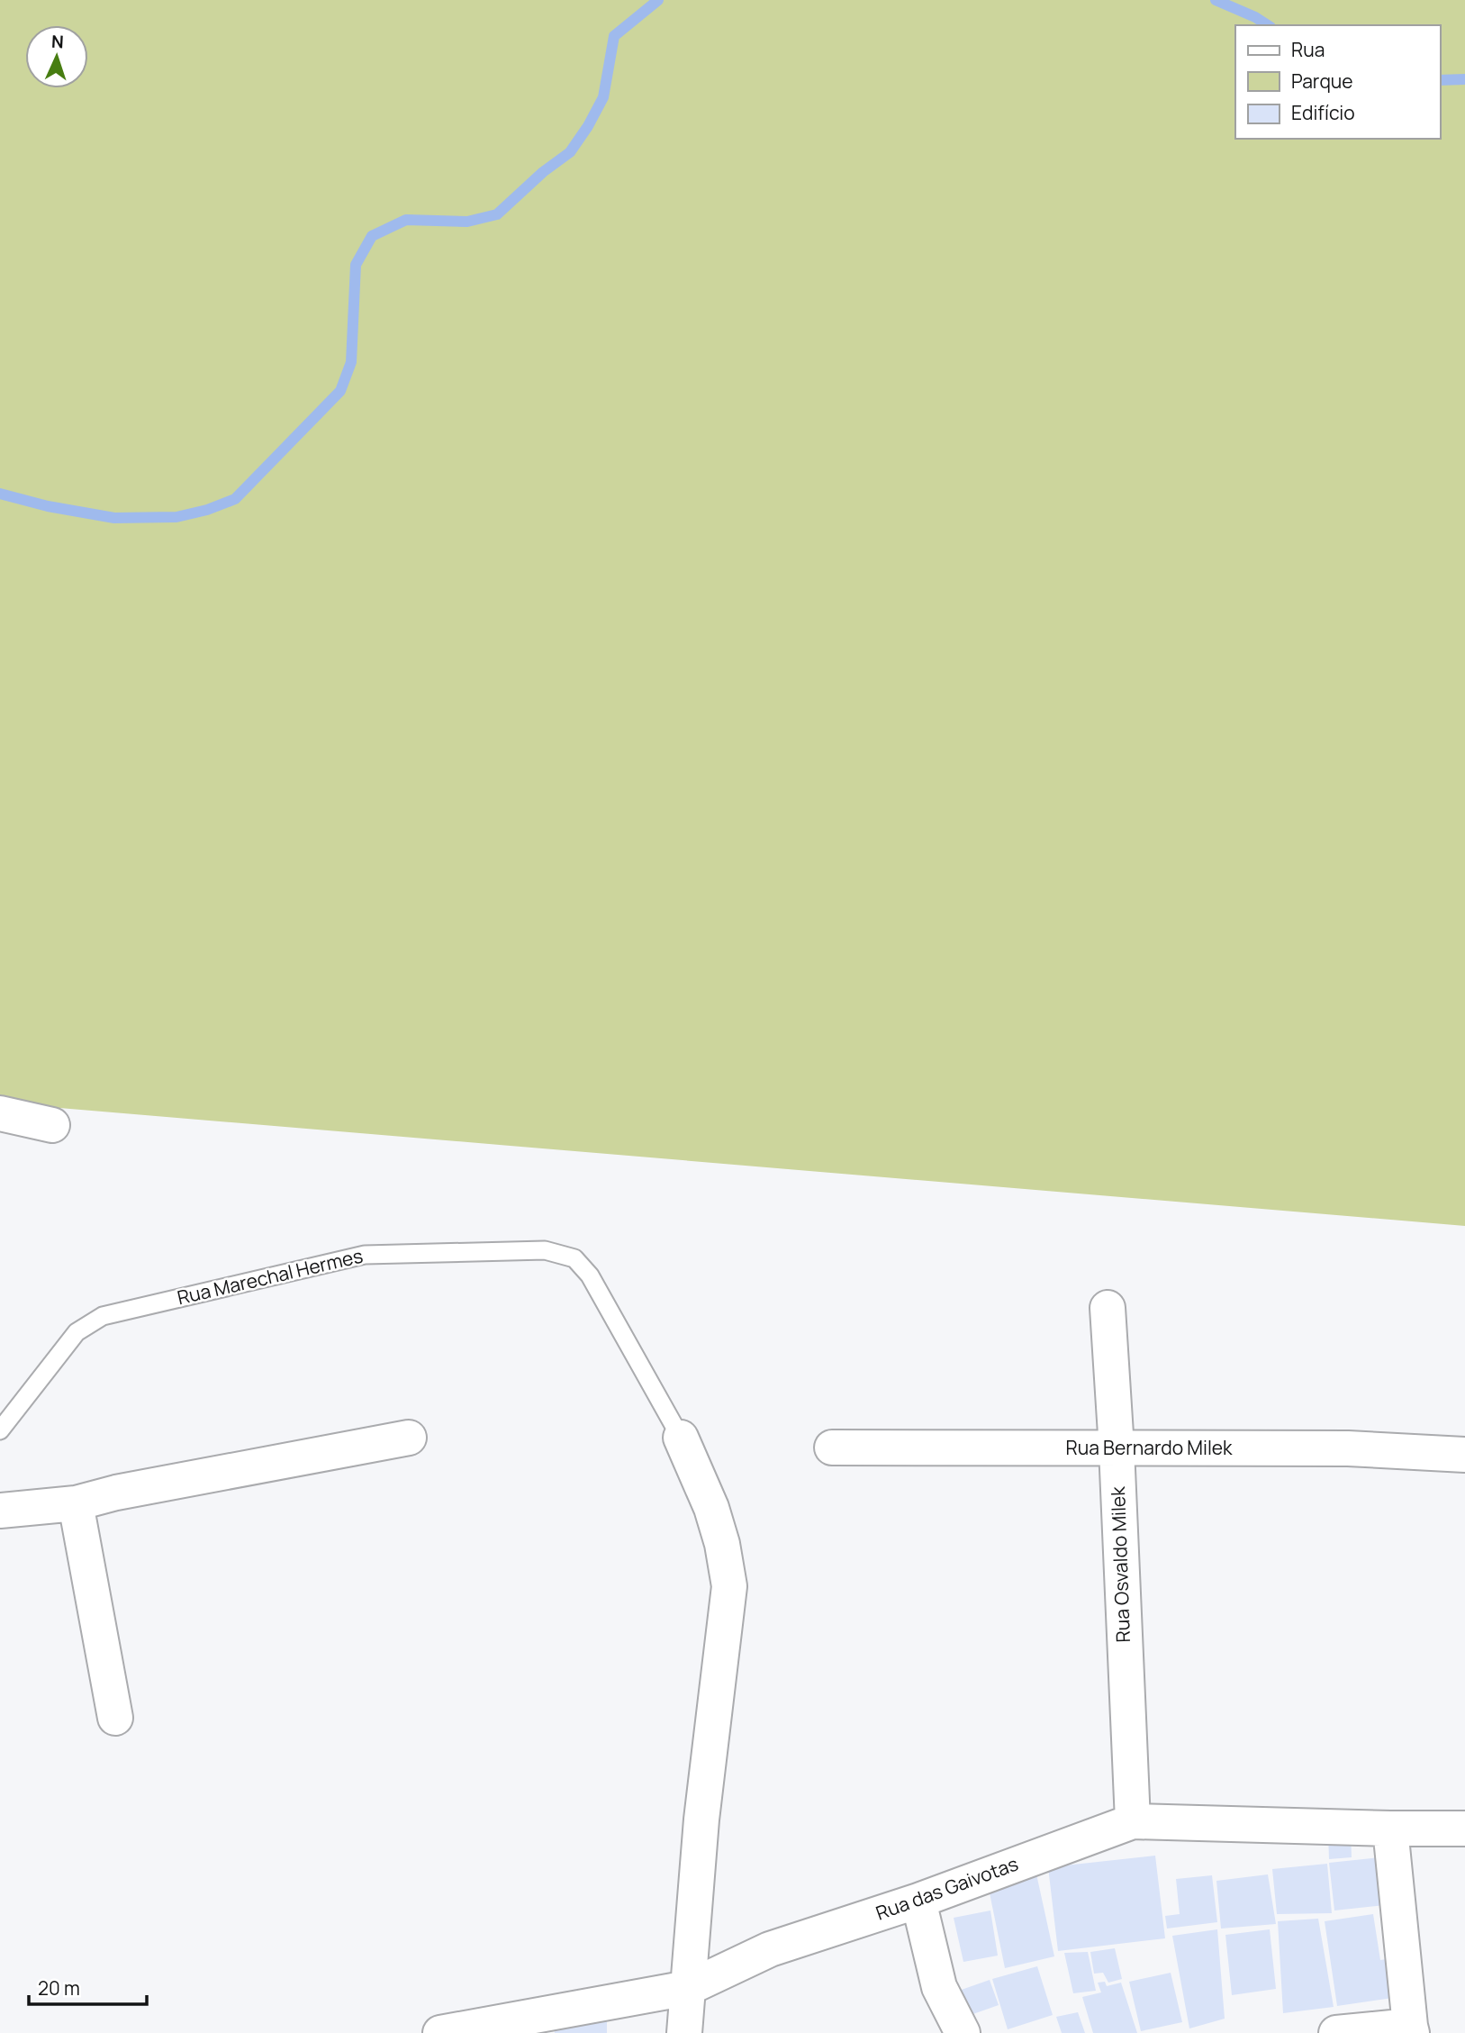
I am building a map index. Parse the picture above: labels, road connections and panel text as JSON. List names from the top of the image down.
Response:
{
  "streets": {
    "street": ["Rua Bernardo Milek", "Rua Osvaldo Milek", "Rua das Gaivotas"],
    "lane": ["Rua Marechal Hermes"]
  },
  "crossings": [
    ["Rua Bernardo Milek", "Rua Osvaldo Milek"],
    ["Rua Osvaldo Milek", "Rua das Gaivotas"]
  ],
  "legend": ["Rua", "Parque", "Edifício"],
  "scale_bar": "20 m",
  "north": "top"
}
